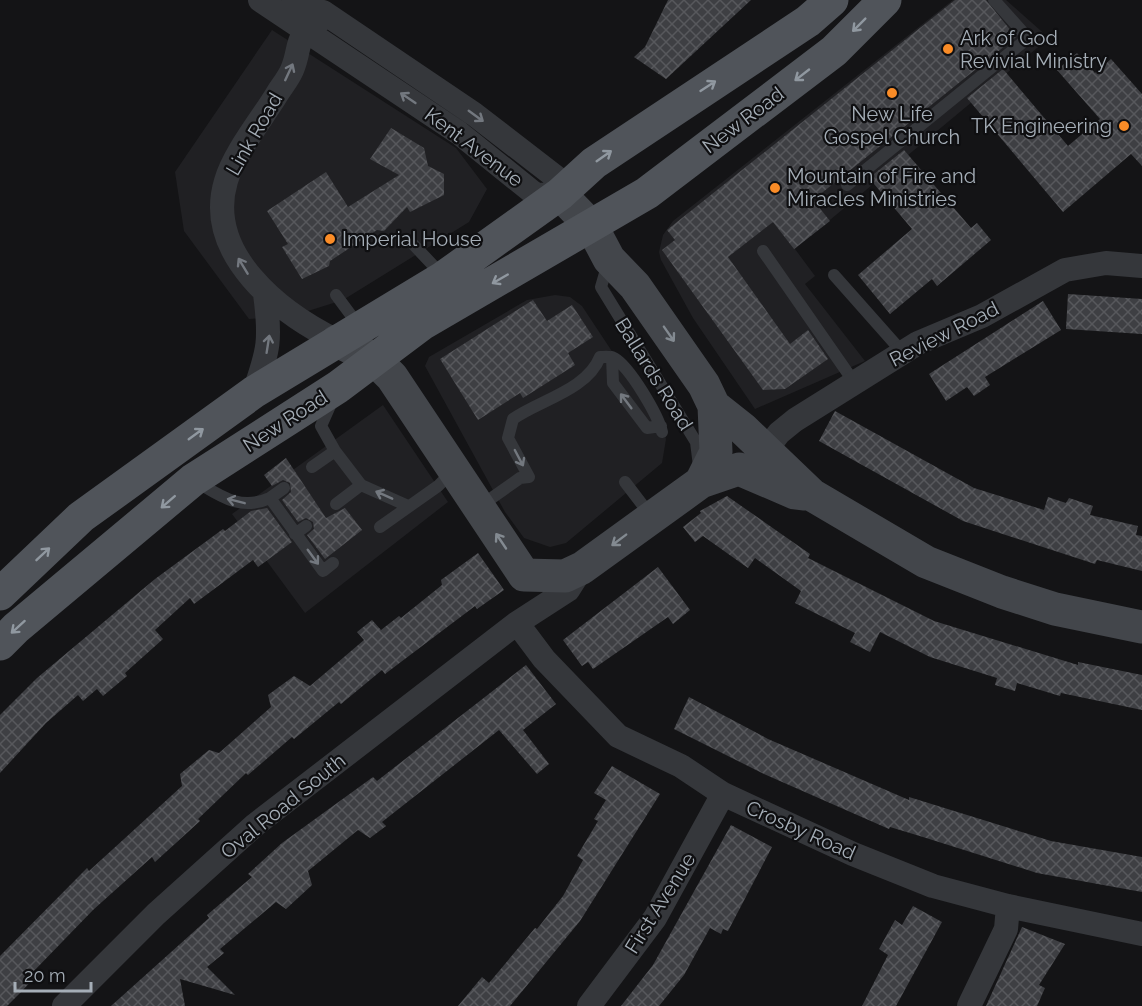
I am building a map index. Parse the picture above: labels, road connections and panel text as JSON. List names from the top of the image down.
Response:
{
  "streets": {
    "main road": ["New Road", "Ballards Road", "Oval Road South"],
    "street": [
      "Link Road",
      "Kent Avenue",
      "Review Road",
      "Crosby Road",
      "First Avenue"
    ]
  },
  "crossings": [
    ["New Road", "Link Road"],
    ["New Road", "Kent Avenue"],
    ["New Road", "Ballards Road"],
    ["New Road", "Oval Road South"],
    ["Link Road", "Kent Avenue"],
    ["Review Road", "Ballards Road"],
    ["Ballards Road", "Oval Road South"],
    ["Oval Road South", "Crosby Road"],
    ["Crosby Road", "First Avenue"]
  ],
  "one_way": ["Link Road"],
  "places": [
    "Ark of God Revivial Ministry",
    "New Life Gospel Church",
    "TK Engineering",
    "Mountain of Fire and Miracles Ministries",
    "Imperial House"
  ],
  "scale_bar": "20 m"
}
